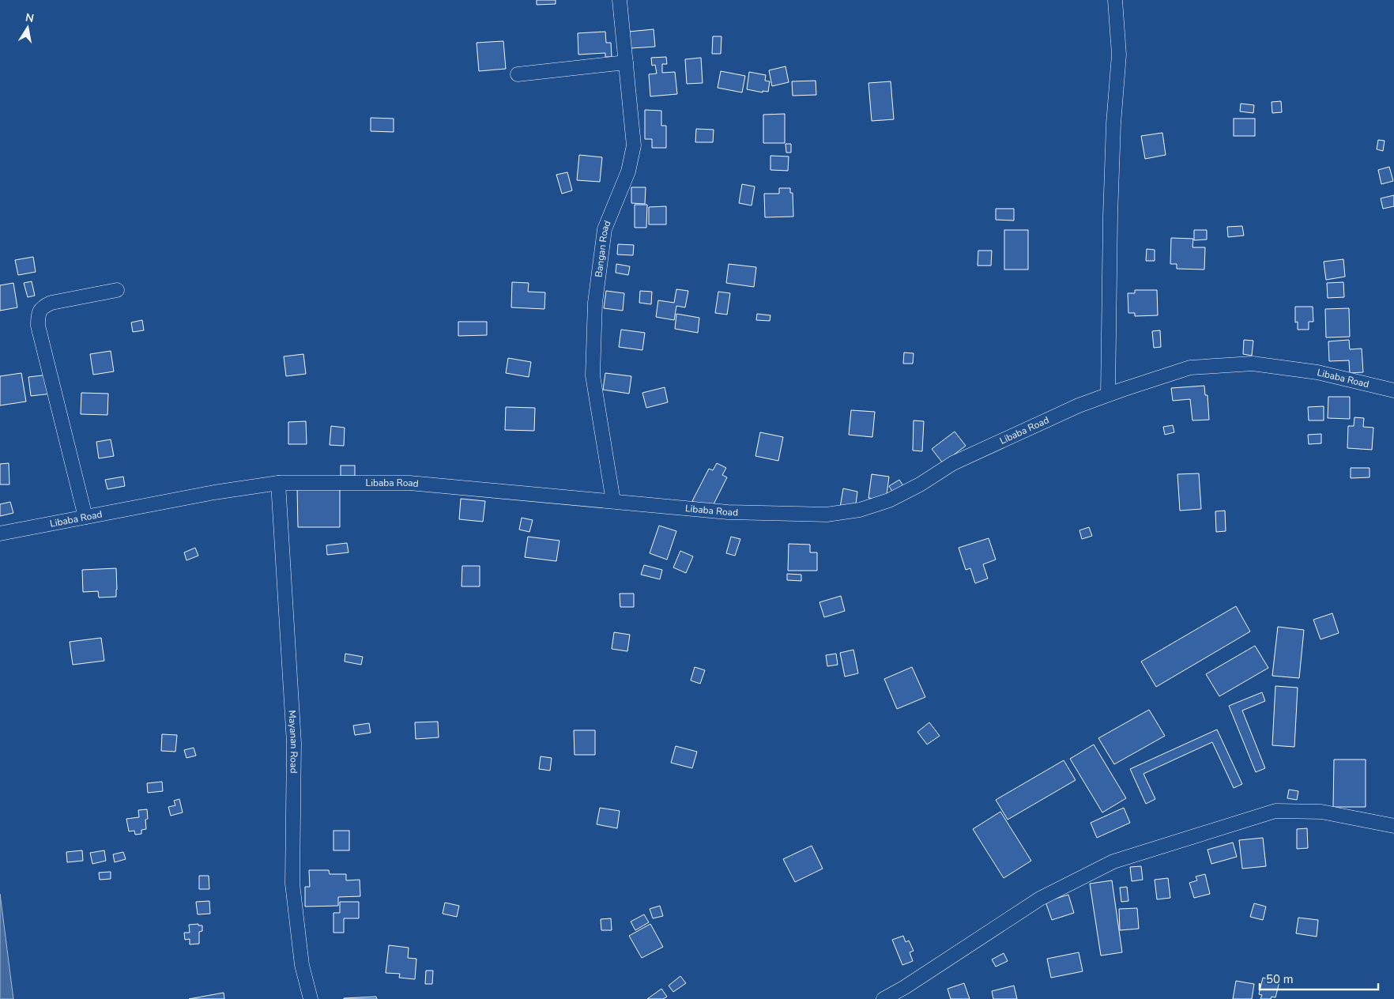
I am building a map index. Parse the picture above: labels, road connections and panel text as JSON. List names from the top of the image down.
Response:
{
  "streets": {
    "street": ["Bangan Road", "Libaba Road", "Mayanan Road"]
  },
  "crossings": [
    ["Bangan Road", "Libaba Road"],
    ["Libaba Road", "Mayanan Road"]
  ],
  "scale_bar": "50 m",
  "north": "top"
}
